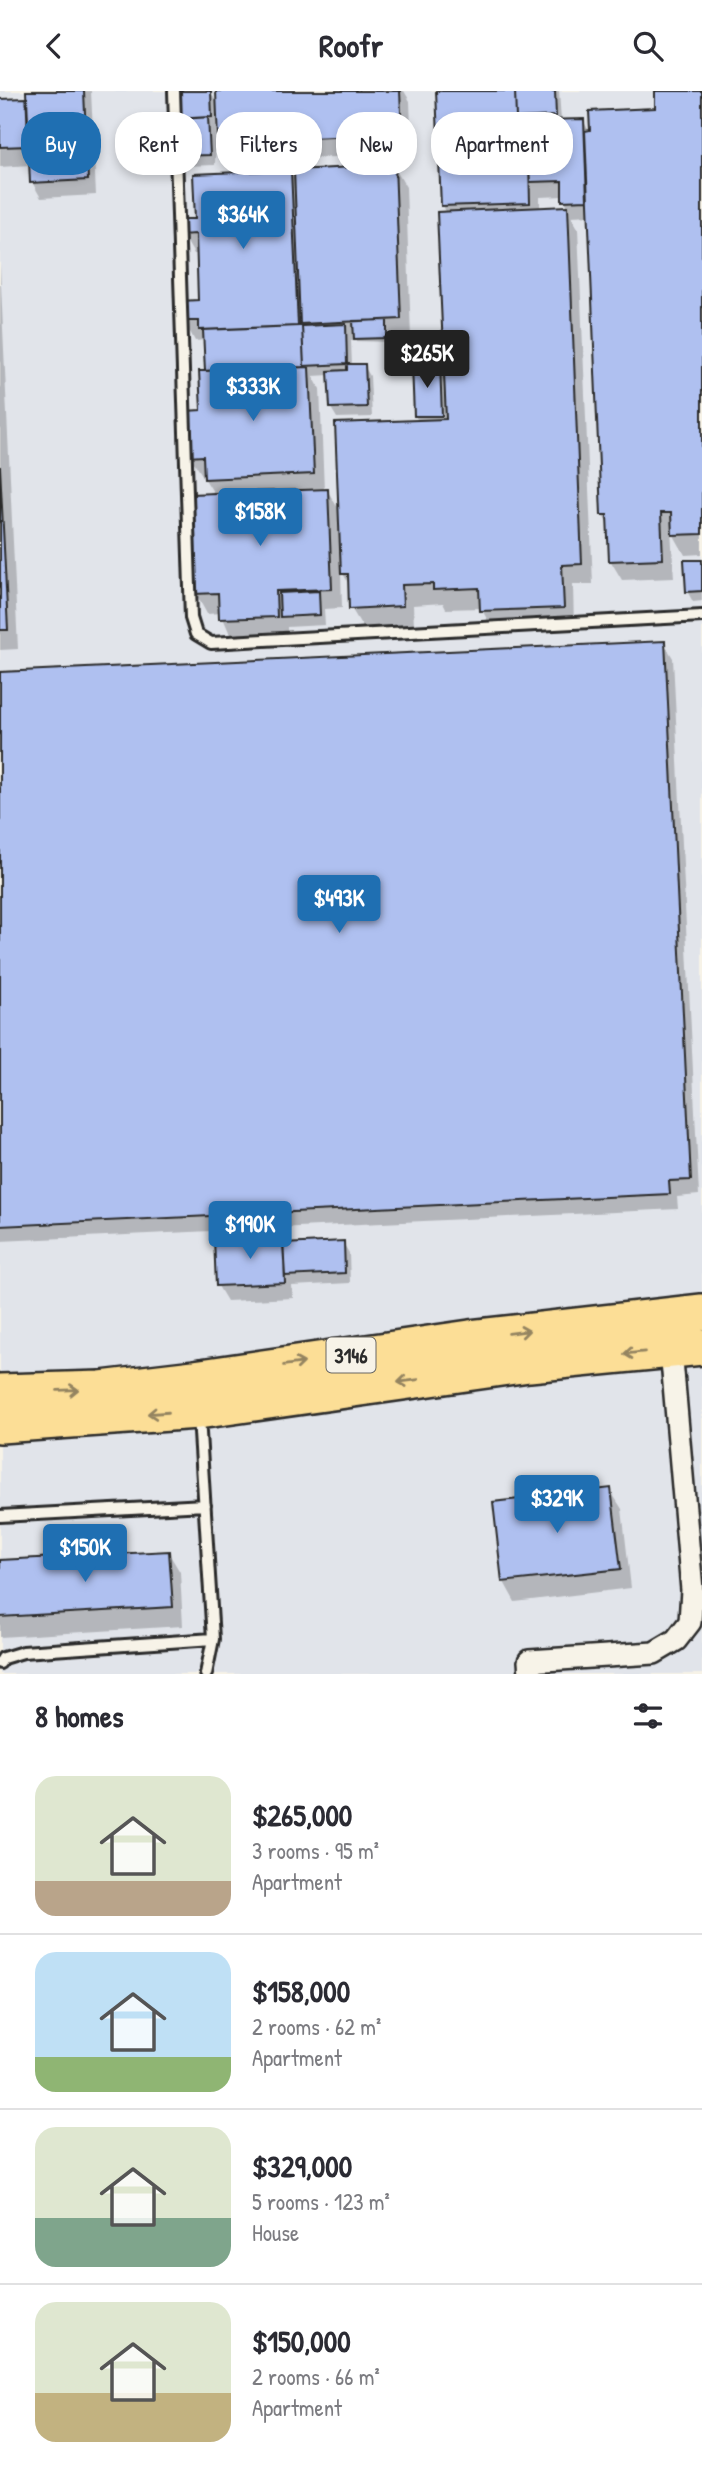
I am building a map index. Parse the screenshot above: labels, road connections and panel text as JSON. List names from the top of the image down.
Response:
{
  "streets": {
    "main road": ["3146"]
  },
  "page": {
    "header": "Roofr",
    "chip": [
      "Buy",
      "Rent",
      "Filters",
      "New",
      "Apartment"
    ],
    "price": [
      "$364K",
      "$265K",
      "$333K",
      "$158K",
      "$493K",
      "$190K",
      "$329K",
      "$150K"
    ],
    "heading": "8 homes",
    "list": [
      {
        "name": "$265,000",
        "note": "3 rooms · 95 m² · Apartment"
      },
      {
        "name": "$158,000",
        "note": "2 rooms · 62 m² · Apartment"
      },
      {
        "name": "$329,000",
        "note": "5 rooms · 123 m² · House"
      },
      {
        "name": "$150,000",
        "note": "2 rooms · 66 m² · Apartment"
      }
    ]
  }
}
